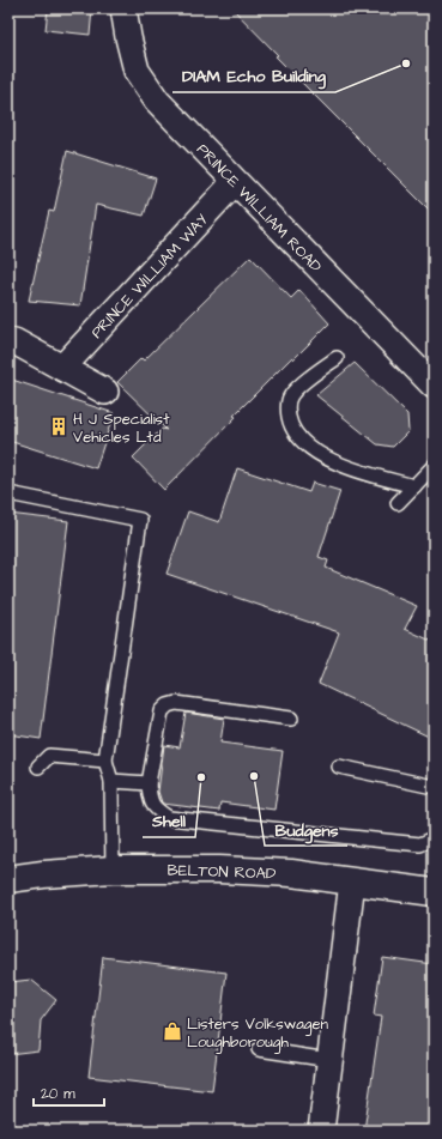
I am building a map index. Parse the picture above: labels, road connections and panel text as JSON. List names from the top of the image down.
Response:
{
  "streets": {
    "main road": ["BELTON ROAD"],
    "street": ["PRINCE WILLIAM ROAD", "PRINCE WILLIAM WAY"]
  },
  "crossings": [
    ["PRINCE WILLIAM ROAD", "PRINCE WILLIAM WAY"]
  ],
  "places": {
    "other": ["DIAM Echo Building", "Budgens", "Shell"],
    "building": ["H J Specialist Vehicles Ltd"],
    "shop": ["Listers Volkswagen Loughborough"]
  },
  "scale_bar": "20 m"
}
